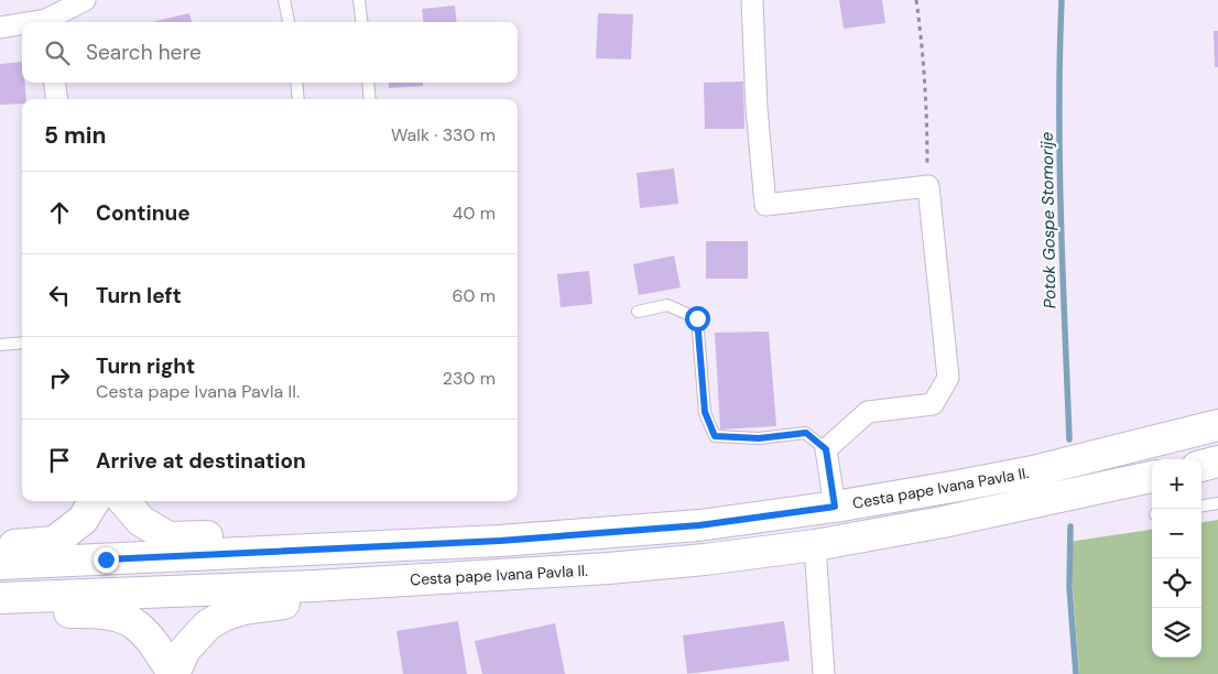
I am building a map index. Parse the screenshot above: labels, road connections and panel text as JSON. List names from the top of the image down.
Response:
{
  "streets": {
    "main road": ["Cesta pape Ivana Pavla II."]
  },
  "water": ["Potok Gospe Stomorije"],
  "page": {
    "search": "Search here",
    "heading": ["5 min", "Walk · 330 m"],
    "list": [
      ["Continue", "40 m"],
      ["Turn left", "60 m"],
      ["Turn right", "Cesta pape Ivana Pavla II.", "230 m"],
      "Arrive at destination"
    ],
    "map_buttons": ["+", "−"]
  }
}
